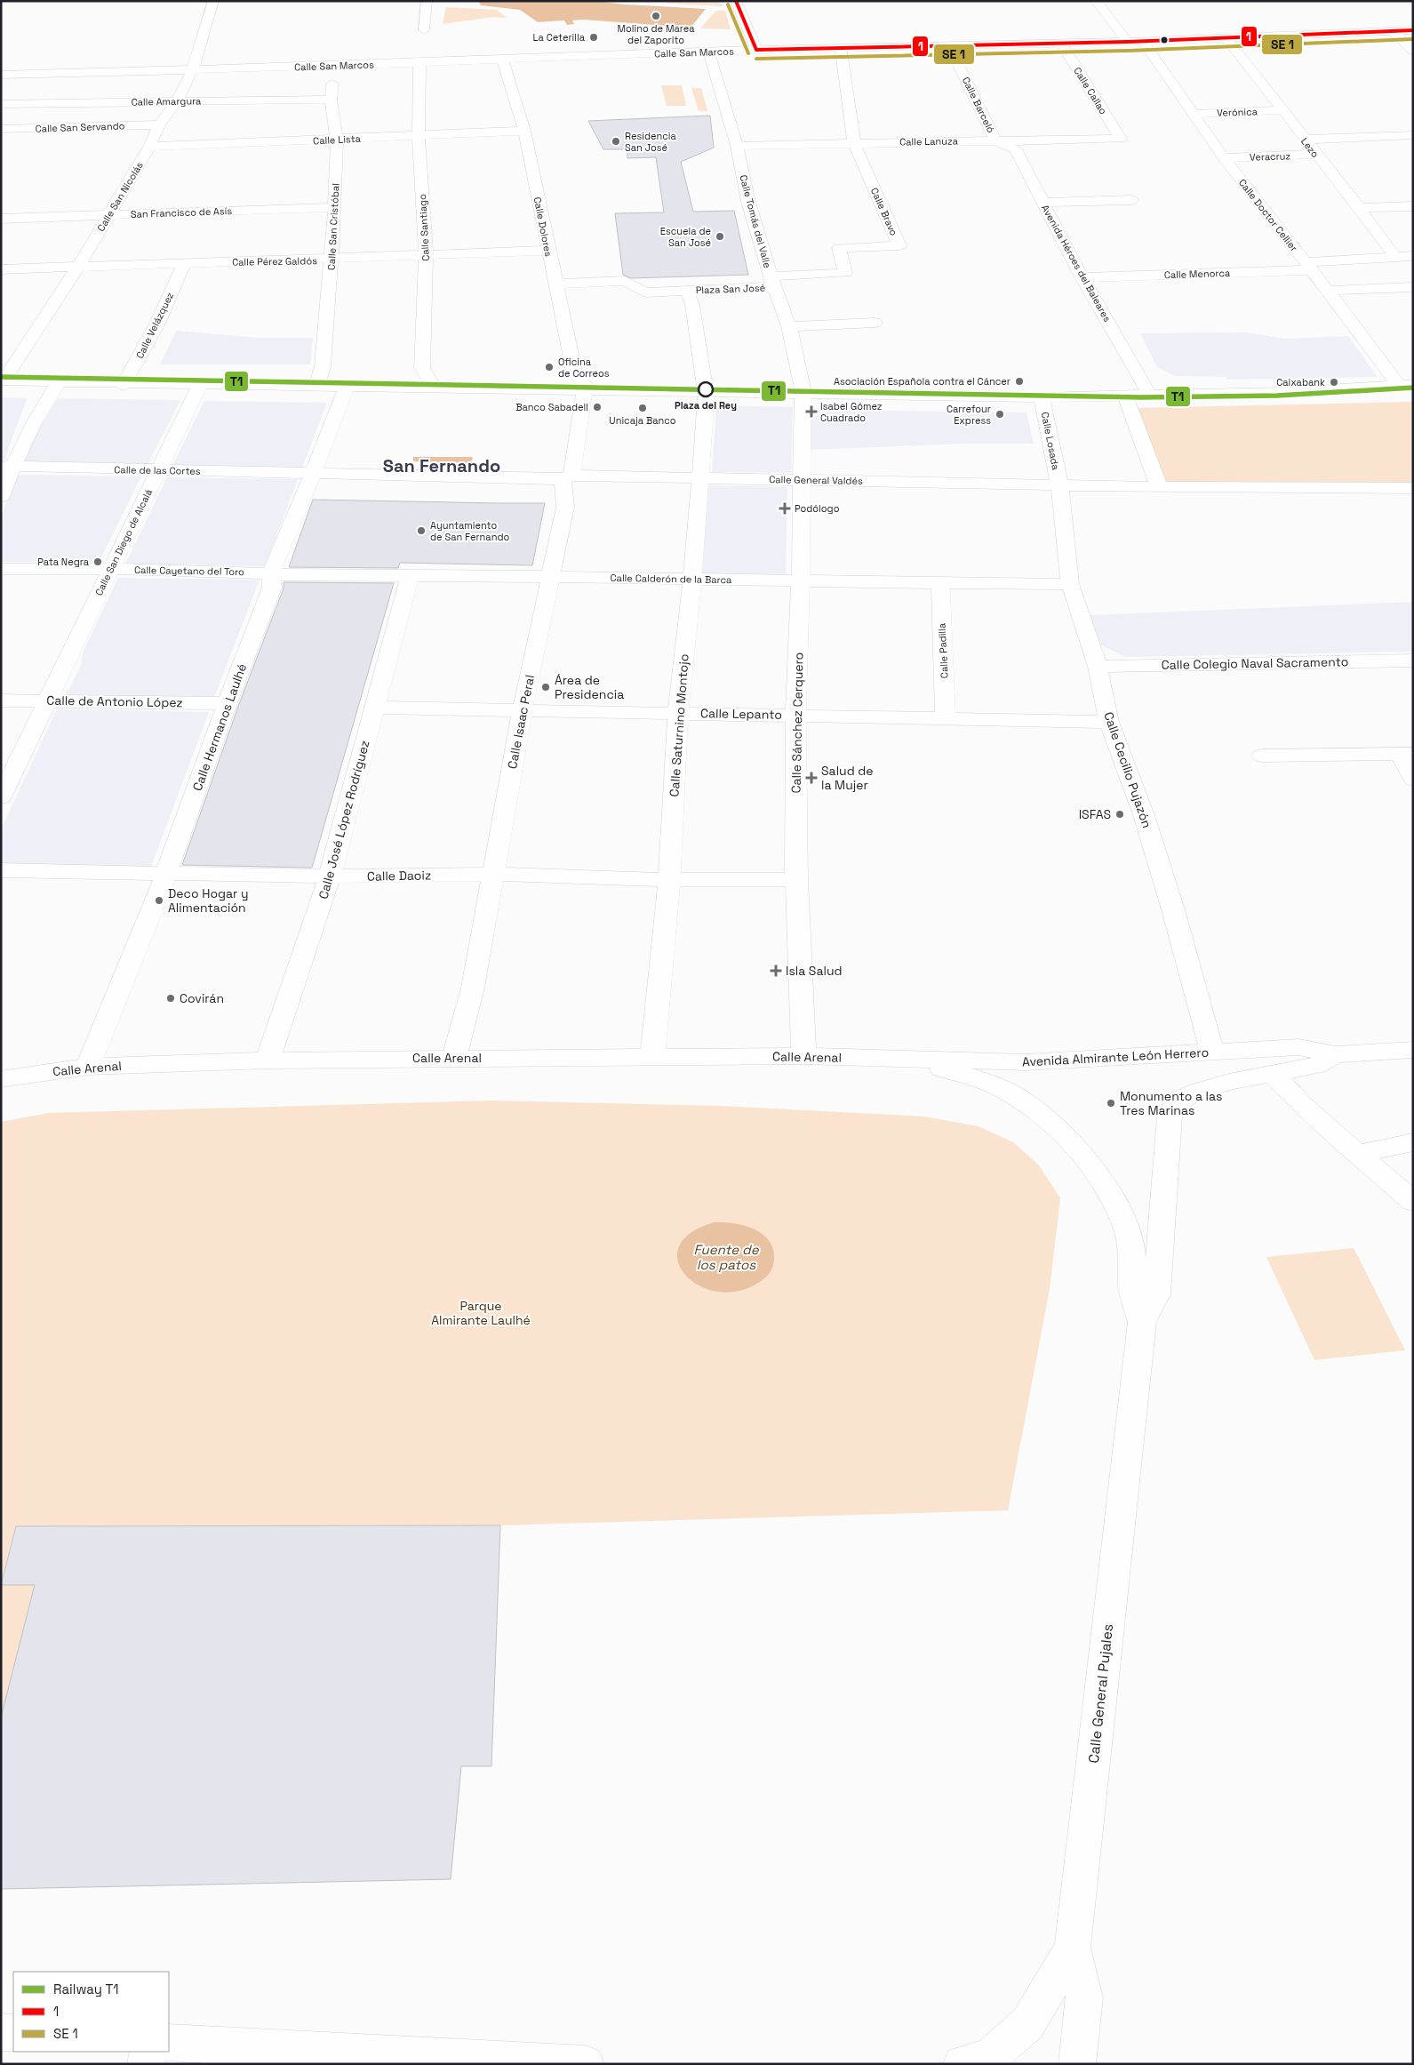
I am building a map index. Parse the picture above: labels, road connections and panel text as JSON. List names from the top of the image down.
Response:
{
  "streets": {
    "street": [
      "Calle San Marcos",
      "Calle Callao",
      "Calle Amargura",
      "Calle Barceló",
      "Verónica",
      "Calle San Servando",
      "Calle Lista",
      "Calle Lanuza",
      "Lezo",
      "Veracruz",
      "Calle San Nicolás",
      "Calle Bravo",
      "San Francisco de Asís",
      "Calle Doctor Cellier",
      "Calle Tomás del Valle",
      "Calle San Cristóbal",
      "Calle Dolores",
      "Calle Santiago",
      "Calle Pérez Galdós",
      "Avenida Héroes del Baleares",
      "Calle Menorca",
      "Plaza San José",
      "Calle Velázquez",
      "Calle Losada",
      "Calle de las Cortes",
      "Calle General Valdés",
      "Calle San Diego de Alcalá",
      "Calle Cayetano del Toro",
      "Calle Calderón de la Barca",
      "Calle Padilla",
      "Calle Colegio Naval Sacramento",
      "Calle de Antonio López",
      "Calle Lepanto",
      "Calle Isaac Peral",
      "Calle Sánchez Cerquero",
      "Calle Saturnino Montojo",
      "Calle Hermanos Laulhé",
      "Calle Cecilio Pujazón",
      "Calle José López Rodríguez",
      "Calle Daoiz",
      "Calle Arenal",
      "Avenida Almirante León Herrero",
      "Calle General Pujales"
    ]
  },
  "crossings": [
    ["Calle San Marcos", "Calle Callao"],
    ["Calle San Marcos", "Calle Barceló"],
    ["Calle San Marcos", "Lezo"],
    ["Calle San Marcos", "Calle San Nicolás"],
    ["Calle San Marcos", "Calle Bravo"],
    ["Calle San Marcos", "Calle Doctor Cellier"],
    ["Calle San Marcos", "Calle Tomás del Valle"],
    ["Calle San Marcos", "Calle San Cristóbal"],
    ["Calle San Marcos", "Calle Dolores"],
    ["Calle San Marcos", "Calle Santiago"],
    ["Calle Callao", "Calle Lanuza"],
    ["Calle Amargura", "Calle San Nicolás"],
    ["Calle Amargura", "Calle San Cristóbal"],
    ["Calle Barceló", "Calle Lanuza"],
    ["Calle Barceló", "Avenida Héroes del Baleares"],
    ["Verónica", "Lezo"],
    ["Verónica", "Calle Doctor Cellier"],
    ["Calle San Servando", "Calle San Nicolás"],
    ["Calle Lista", "Calle San Nicolás"],
    ["Calle Lista", "Calle San Cristóbal"],
    ["Calle Lista", "Calle Dolores"],
    ["Calle Lista", "Calle Santiago"],
    ["Calle Lanuza", "Calle Bravo"],
    ["Calle Lanuza", "Calle Tomás del Valle"],
    ["Calle Lanuza", "Avenida Héroes del Baleares"],
    ["Lezo", "Veracruz"],
    ["Lezo", "Calle Menorca"],
    ["Veracruz", "Calle Doctor Cellier"],
    ["Calle San Nicolás", "San Francisco de Asís"],
    ["Calle San Nicolás", "Calle Pérez Galdós"],
    ["Calle Bravo", "Calle Tomás del Valle"],
    ["Calle Bravo", "Plaza San José"],
    ["San Francisco de Asís", "Calle San Cristóbal"],
    ["Calle Doctor Cellier", "Calle Menorca"],
    ["Calle Tomás del Valle", "Plaza San José"],
    ["Calle Tomás del Valle", "Calle Sánchez Cerquero"],
    ["Calle San Cristóbal", "Calle Pérez Galdós"],
    ["Calle Dolores", "Calle Pérez Galdós"],
    ["Calle Dolores", "Plaza San José"],
    ["Calle Dolores", "Calle Isaac Peral"],
    ["Calle Santiago", "Calle Pérez Galdós"],
    ["Calle Pérez Galdós", "Calle Velázquez"],
    ["Avenida Héroes del Baleares", "Calle Menorca"],
    ["Plaza San José", "Calle Saturnino Montojo"],
    ["Calle Losada", "Calle General Valdés"],
    ["Calle Losada", "Calle Cecilio Pujazón"],
    ["Calle de las Cortes", "Calle San Diego de Alcalá"],
    ["Calle de las Cortes", "Calle Hermanos Laulhé"],
    ["Calle General Valdés", "Calle Isaac Peral"],
    ["Calle General Valdés", "Calle Sánchez Cerquero"],
    ["Calle General Valdés", "Calle Saturnino Montojo"],
    ["Calle General Valdés", "Calle Cecilio Pujazón"],
    ["Calle San Diego de Alcalá", "Calle Cayetano del Toro"],
    ["Calle San Diego de Alcalá", "Calle de Antonio López"],
    ["Calle Cayetano del Toro", "Calle Calderón de la Barca"],
    ["Calle Cayetano del Toro", "Calle Hermanos Laulhé"],
    ["Calle Calderón de la Barca", "Calle Padilla"],
    ["Calle Calderón de la Barca", "Calle Isaac Peral"],
    ["Calle Calderón de la Barca", "Calle Sánchez Cerquero"],
    ["Calle Calderón de la Barca", "Calle Saturnino Montojo"],
    ["Calle Calderón de la Barca", "Calle Hermanos Laulhé"],
    ["Calle Calderón de la Barca", "Calle Cecilio Pujazón"],
    ["Calle Calderón de la Barca", "Calle José López Rodríguez"],
    ["Calle Padilla", "Calle Lepanto"],
    ["Calle Colegio Naval Sacramento", "Calle Cecilio Pujazón"],
    ["Calle de Antonio López", "Calle Hermanos Laulhé"],
    ["Calle Lepanto", "Calle Isaac Peral"],
    ["Calle Lepanto", "Calle Sánchez Cerquero"],
    ["Calle Lepanto", "Calle Saturnino Montojo"],
    ["Calle Lepanto", "Calle Cecilio Pujazón"],
    ["Calle Lepanto", "Calle José López Rodríguez"],
    ["Calle Isaac Peral", "Calle Daoiz"],
    ["Calle Isaac Peral", "Calle Arenal"],
    ["Calle Sánchez Cerquero", "Calle Daoiz"],
    ["Calle Sánchez Cerquero", "Calle Arenal"],
    ["Calle Saturnino Montojo", "Calle Daoiz"],
    ["Calle Saturnino Montojo", "Calle Arenal"],
    ["Calle Hermanos Laulhé", "Calle Daoiz"],
    ["Calle Hermanos Laulhé", "Calle Arenal"],
    ["Calle Cecilio Pujazón", "Avenida Almirante León Herrero"],
    ["Calle José López Rodríguez", "Calle Daoiz"],
    ["Calle José López Rodríguez", "Calle Arenal"],
    ["Calle Arenal", "Avenida Almirante León Herrero"],
    ["Avenida Almirante León Herrero", "Calle General Pujales"]
  ],
  "districts": ["San Fernando"],
  "water": ["Fuente de los patos"],
  "parks": ["Parque Almirante Laulhé"],
  "places": {
    "other": [
      "Molino de Marea del Zaporito",
      "La Ceterilla",
      "Residencia San José",
      "Escuela de San José",
      "Oficina de Correos",
      "Asociación Española contra el Cáncer",
      "Caixabank",
      "Plaza del Rey",
      "Banco Sabadell",
      "Unicaja Banco",
      "Carrefour Express",
      "Ayuntamiento de San Fernando",
      "Pata Negra",
      "Área de Presidencia",
      "ISFAS",
      "Deco Hogar y Alimentación",
      "Covirán",
      "Monumento a las Tres Marinas"
    ],
    "health": [
      "Isabel Gómez Cuadrado",
      "Podólogo",
      "Salud de la Mujer",
      "Isla Salud"
    ]
  },
  "lines": ["transit line 1", "rail line T1"],
  "legend": ["Railway T1", "1", "SE 1"]
}
